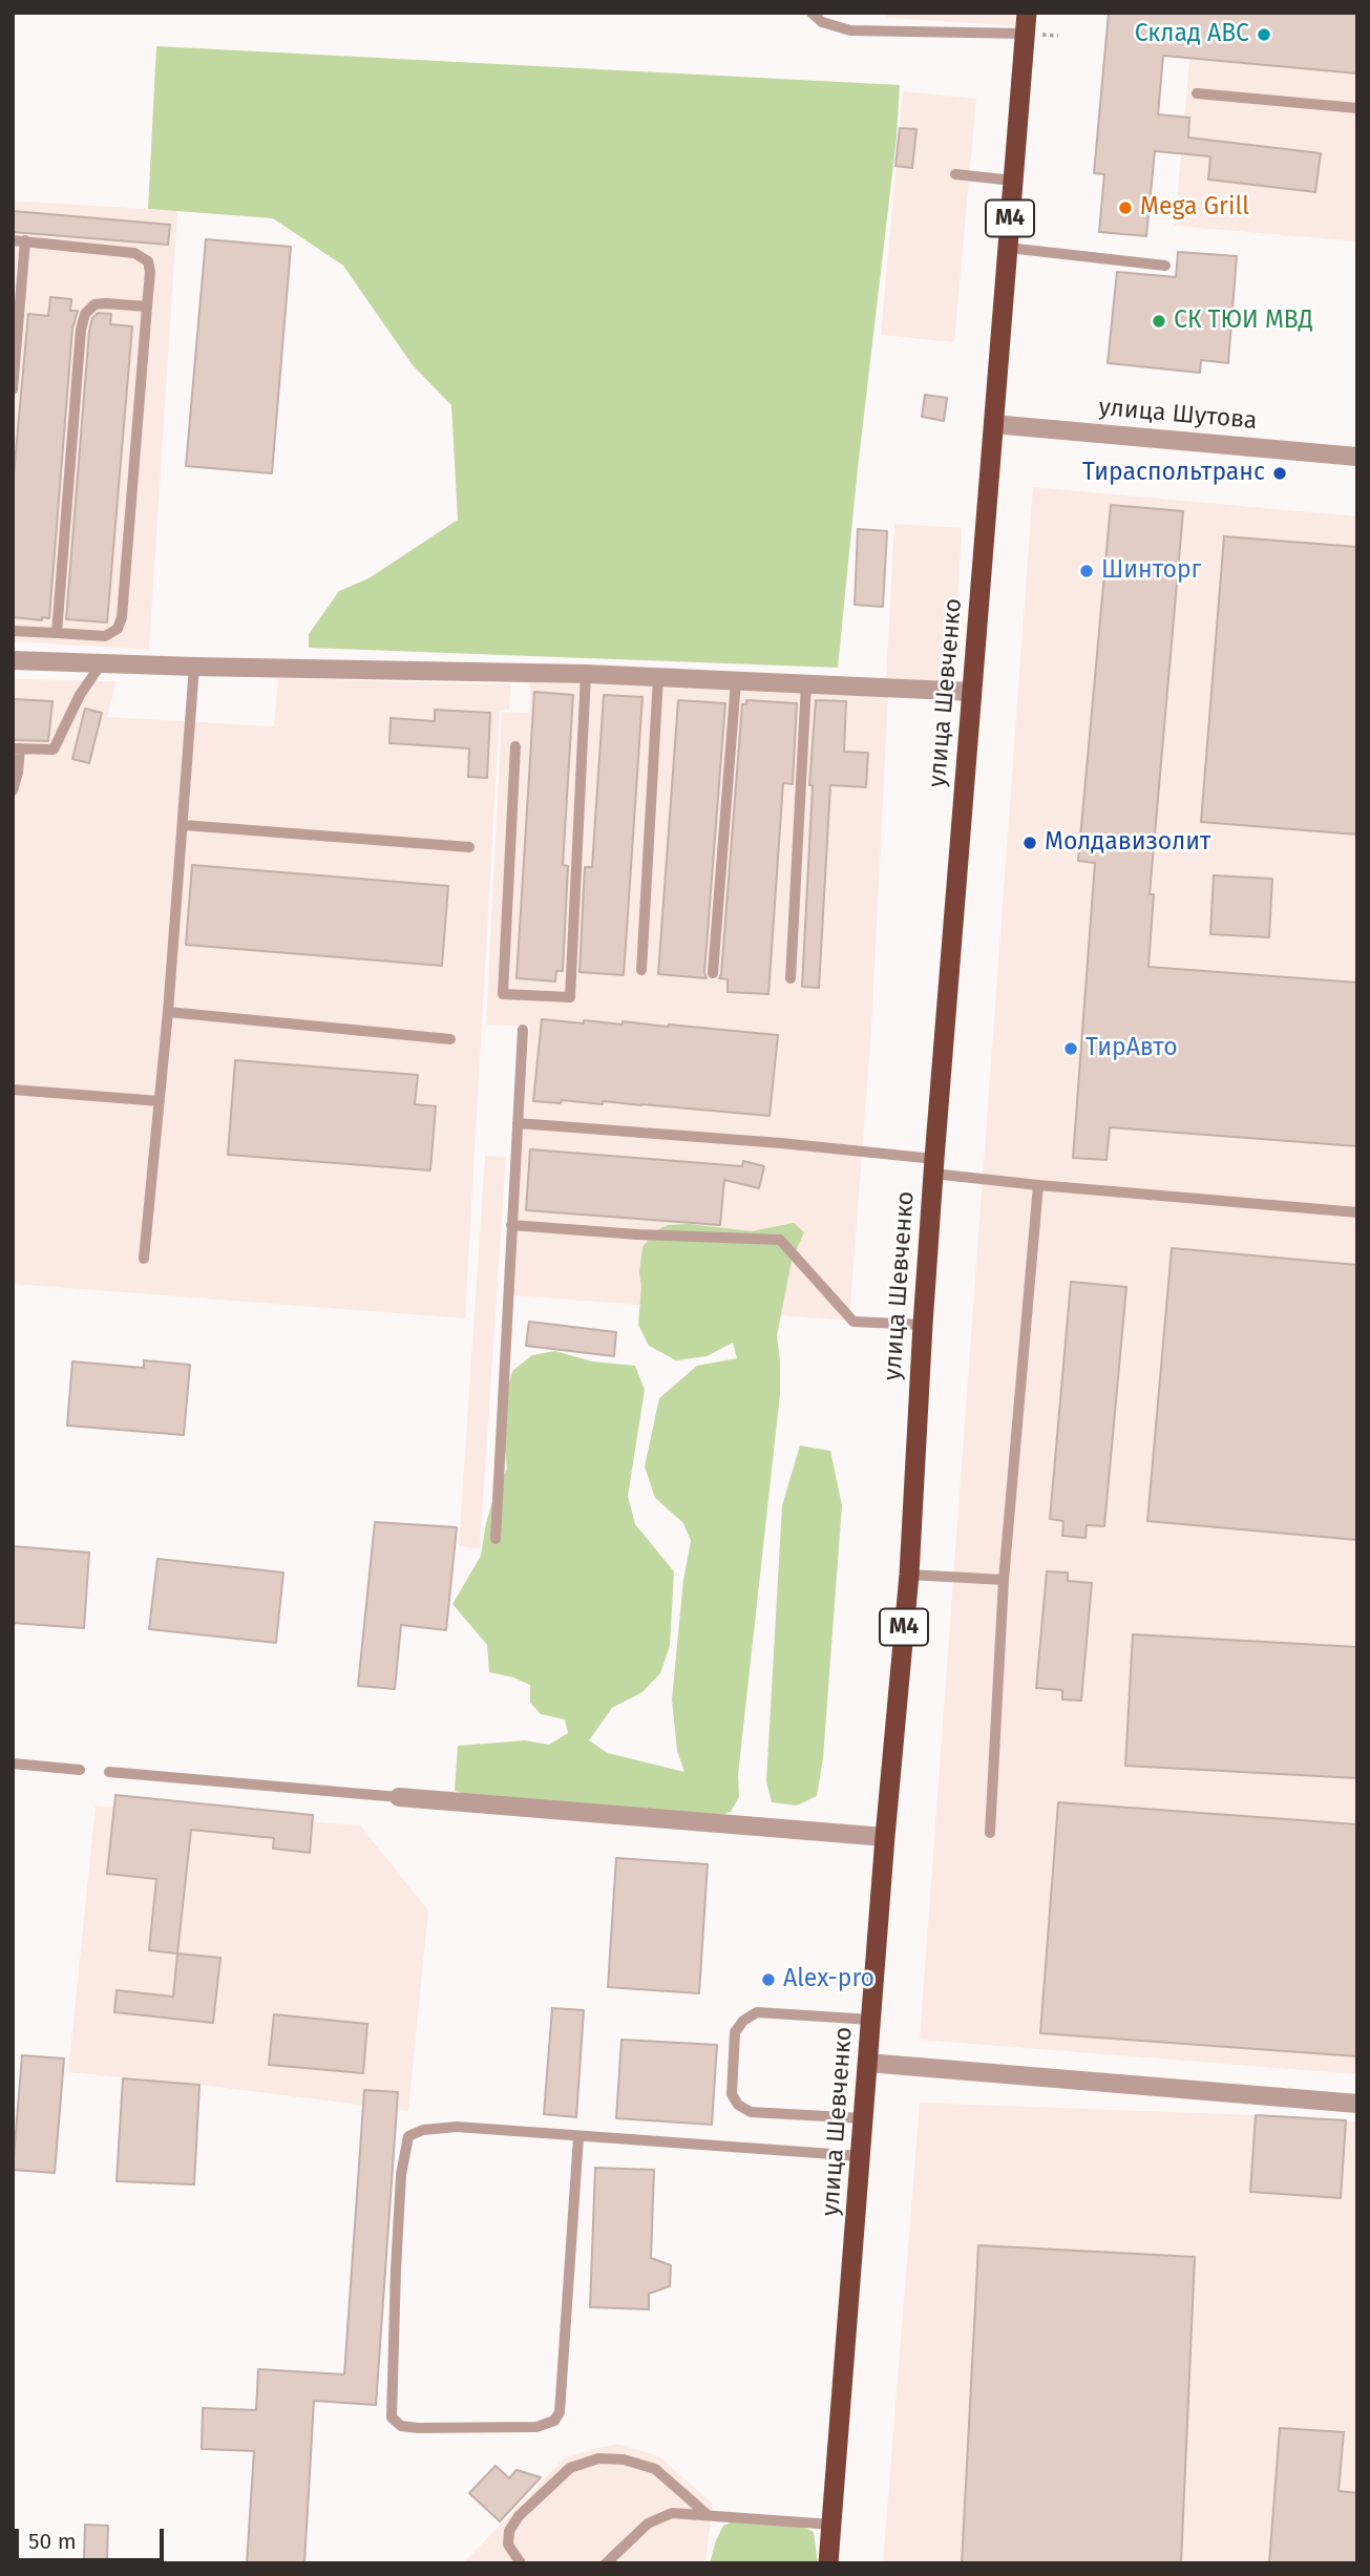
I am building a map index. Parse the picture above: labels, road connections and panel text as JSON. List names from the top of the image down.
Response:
{
  "streets": {
    "highway": ["M4", "улица Шевченко"],
    "street": ["улица Шутова"]
  },
  "crossings": [
    ["улица Шутова", "улица Шевченко"]
  ],
  "places": [
    "Склад АВС",
    "Mega Grill",
    "СК ТЮИ МВД",
    "Тираспольтранс",
    "Шинторг",
    "Молдавизолит",
    "ТирАвто",
    "Alex-pro"
  ],
  "scale_bar": "50 m"
}
